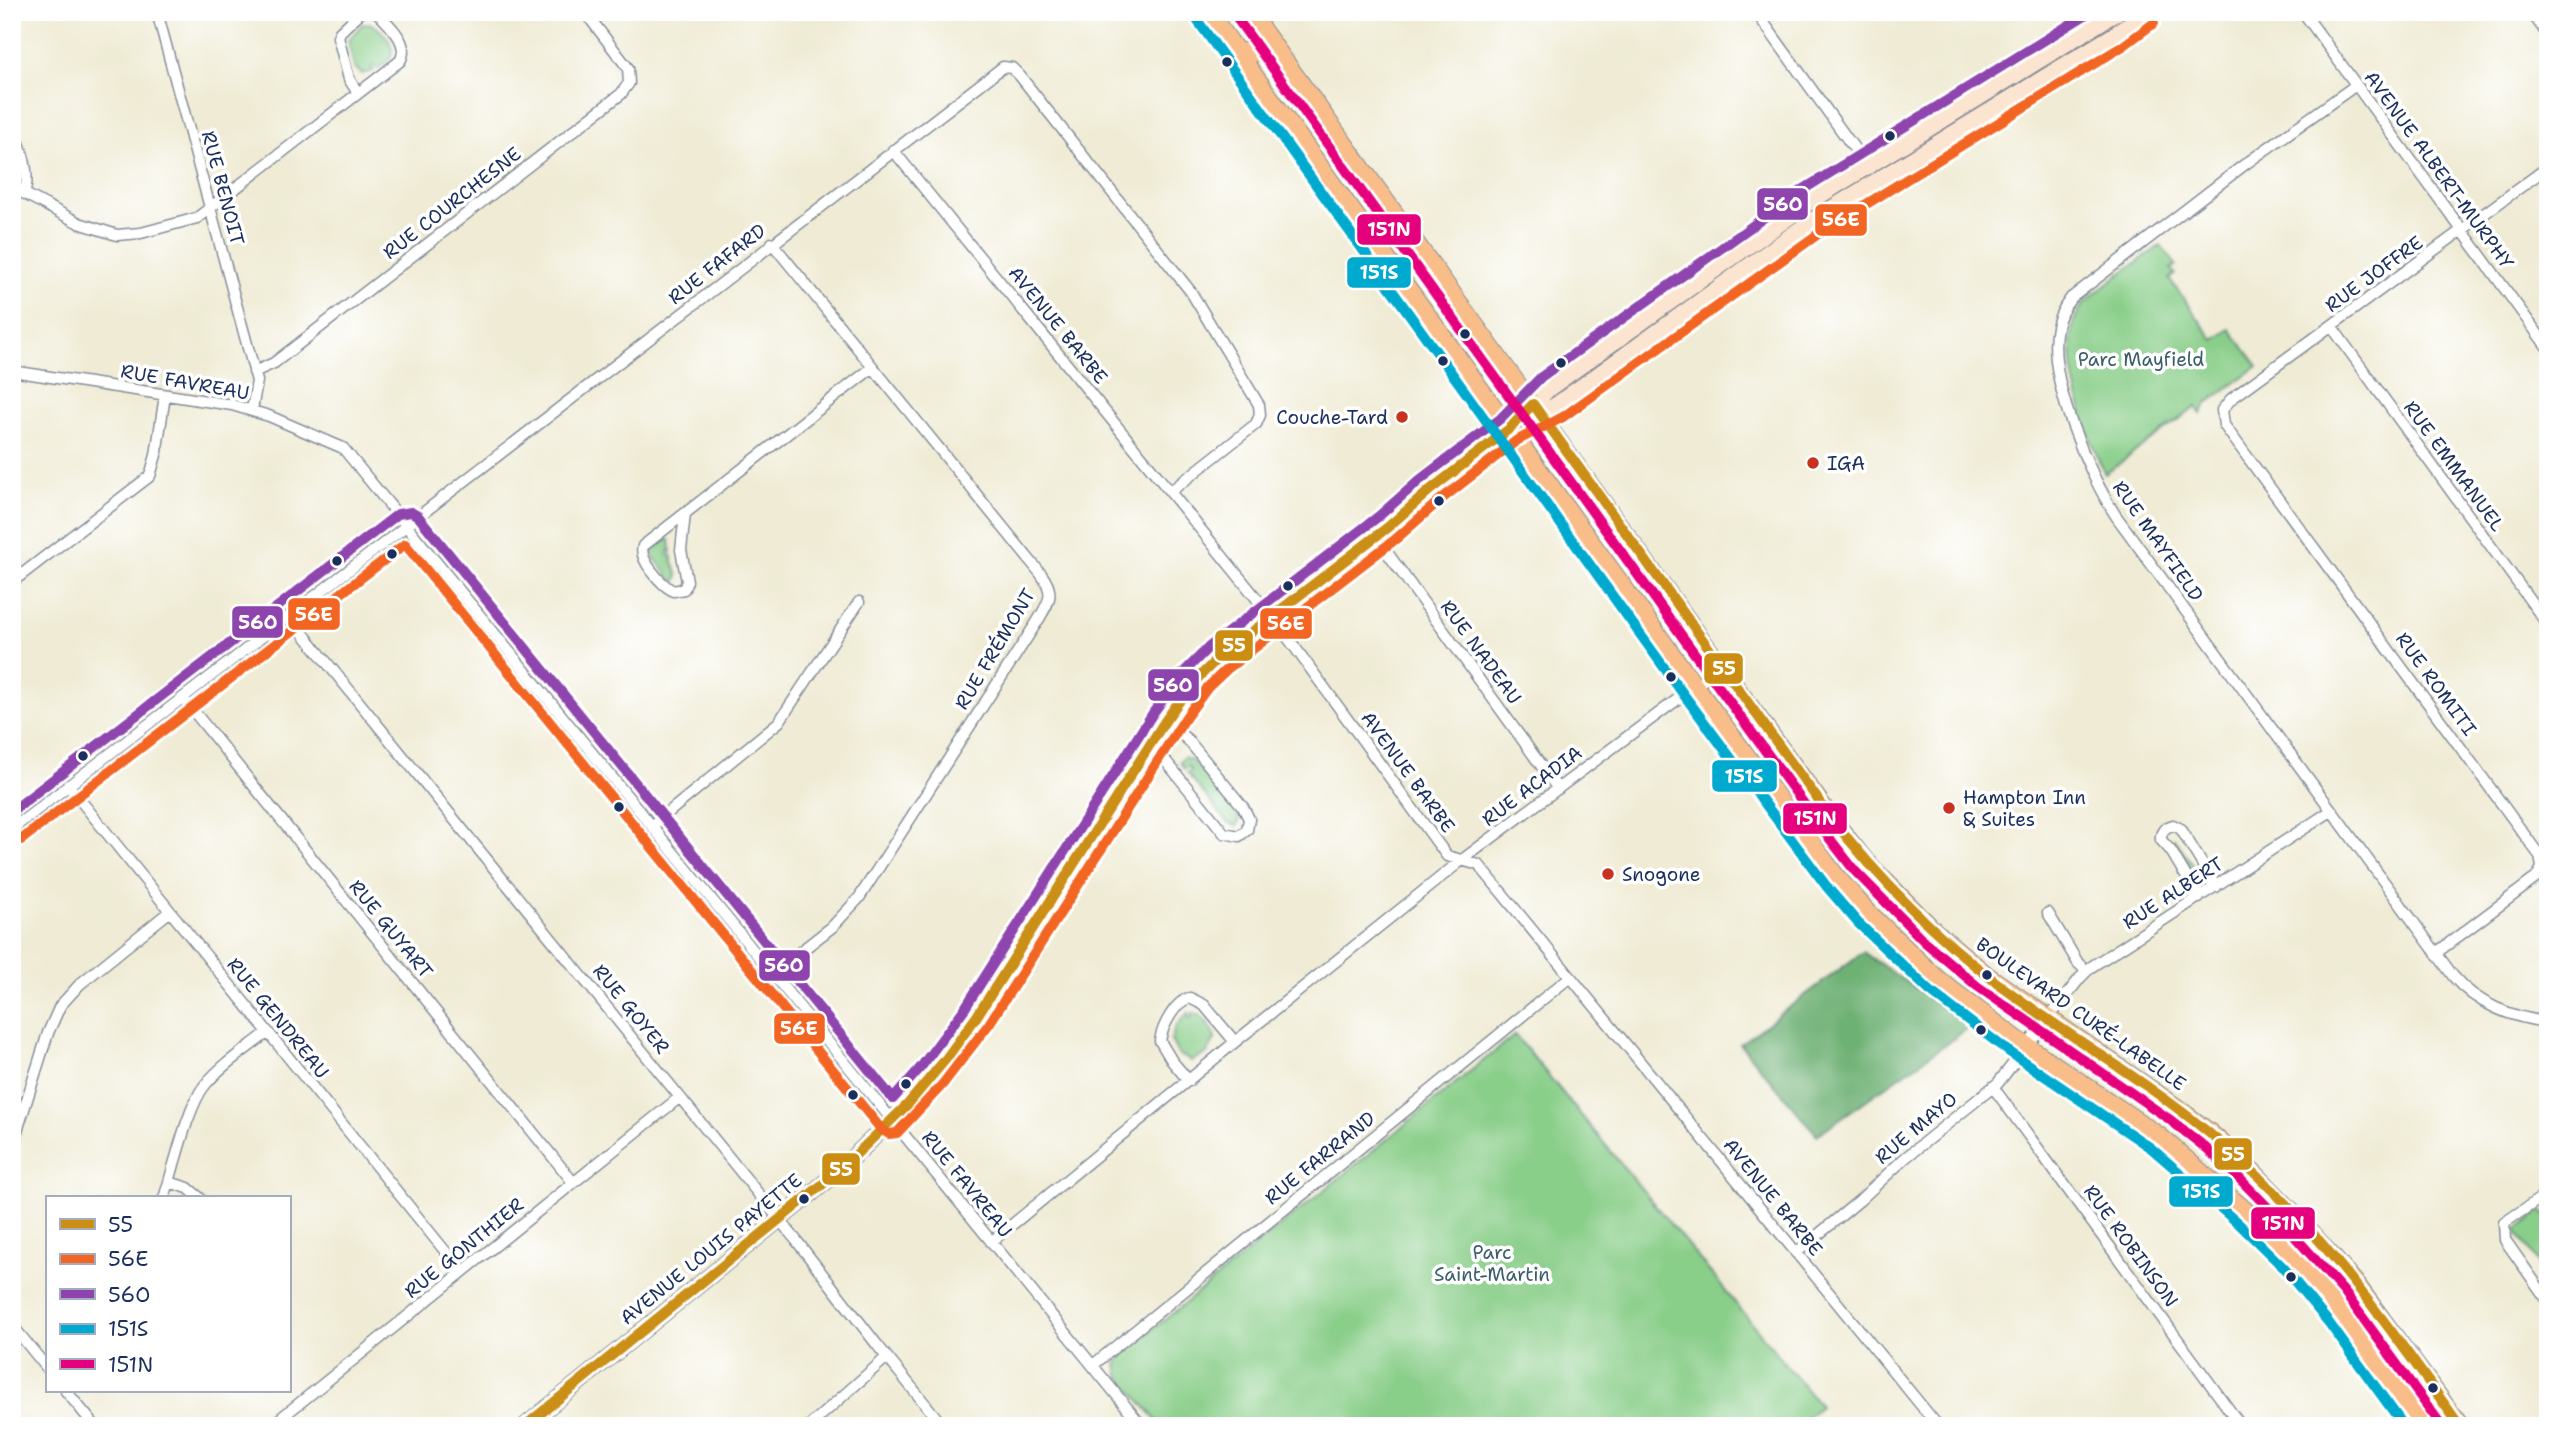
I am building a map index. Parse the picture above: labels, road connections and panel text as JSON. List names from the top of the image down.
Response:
{
  "streets": {
    "main road": ["BOULEVARD CURÉ-LABELLE"],
    "street": [
      "AVENUE ALBERT-MURPHY",
      "RUE BENOIT",
      "RUE COURCHESNE",
      "RUE FAFARD",
      "RUE JOFFRE",
      "AVENUE BARBE",
      "RUE FAVREAU",
      "RUE EMMANUEL",
      "RUE MAYFIELD",
      "RUE FRÉMONT",
      "RUE NADEAU",
      "RUE ROMITI",
      "RUE ACADIA",
      "RUE ALBERT",
      "RUE GUYART",
      "RUE GOYER",
      "RUE GENDREAU",
      "RUE MAYO",
      "RUE FARRAND",
      "RUE ROBINSON",
      "RUE GONTHIER",
      "AVENUE LOUIS PAYETTE"
    ]
  },
  "crossings": [
    ["AVENUE ALBERT-MURPHY", "RUE JOFFRE"],
    ["AVENUE ALBERT-MURPHY", "RUE MAYFIELD"],
    ["RUE BENOIT", "RUE COURCHESNE"],
    ["RUE FAFARD", "AVENUE BARBE"],
    ["RUE FAFARD", "RUE FAVREAU"],
    ["RUE FAFARD", "RUE FRÉMONT"],
    ["RUE FAFARD", "RUE GUYART"],
    ["RUE FAFARD", "RUE GOYER"],
    ["RUE FAFARD", "RUE GENDREAU"],
    ["RUE JOFFRE", "RUE EMMANUEL"],
    ["RUE JOFFRE", "RUE ROMITI"],
    ["AVENUE BARBE", "RUE ACADIA"],
    ["AVENUE BARBE", "RUE MAYO"],
    ["AVENUE BARBE", "RUE FARRAND"],
    ["AVENUE BARBE", "AVENUE LOUIS PAYETTE"],
    ["RUE FAVREAU", "RUE FRÉMONT"],
    ["RUE FAVREAU", "RUE ACADIA"],
    ["RUE FAVREAU", "RUE FARRAND"],
    ["RUE FAVREAU", "AVENUE LOUIS PAYETTE"],
    ["RUE MAYFIELD", "RUE ROMITI"],
    ["RUE MAYFIELD", "RUE ALBERT"],
    ["RUE NADEAU", "RUE ACADIA"],
    ["RUE NADEAU", "AVENUE LOUIS PAYETTE"],
    ["RUE ACADIA", "BOULEVARD CURÉ-LABELLE"],
    ["RUE ALBERT", "BOULEVARD CURÉ-LABELLE"],
    ["RUE ALBERT", "RUE MAYO"],
    ["RUE GUYART", "RUE GONTHIER"],
    ["RUE GOYER", "RUE GONTHIER"],
    ["RUE GOYER", "AVENUE LOUIS PAYETTE"],
    ["BOULEVARD CURÉ-LABELLE", "RUE MAYO"],
    ["BOULEVARD CURÉ-LABELLE", "AVENUE LOUIS PAYETTE"],
    ["RUE GENDREAU", "RUE GONTHIER"],
    ["RUE MAYO", "RUE ROBINSON"]
  ],
  "parks": ["Parc Mayfield", "Parc Saint-Martin"],
  "places": [
    "Couche-Tard",
    "IGA",
    "Hampton Inn & Suites",
    "Snogone"
  ],
  "lines": [
    "transit line 56O",
    "transit line 151S",
    "transit line 151N",
    "transit line 56E",
    "transit line 55"
  ],
  "legend": [
    "55",
    "56E",
    "56O",
    "151S",
    "151N"
  ]
}
